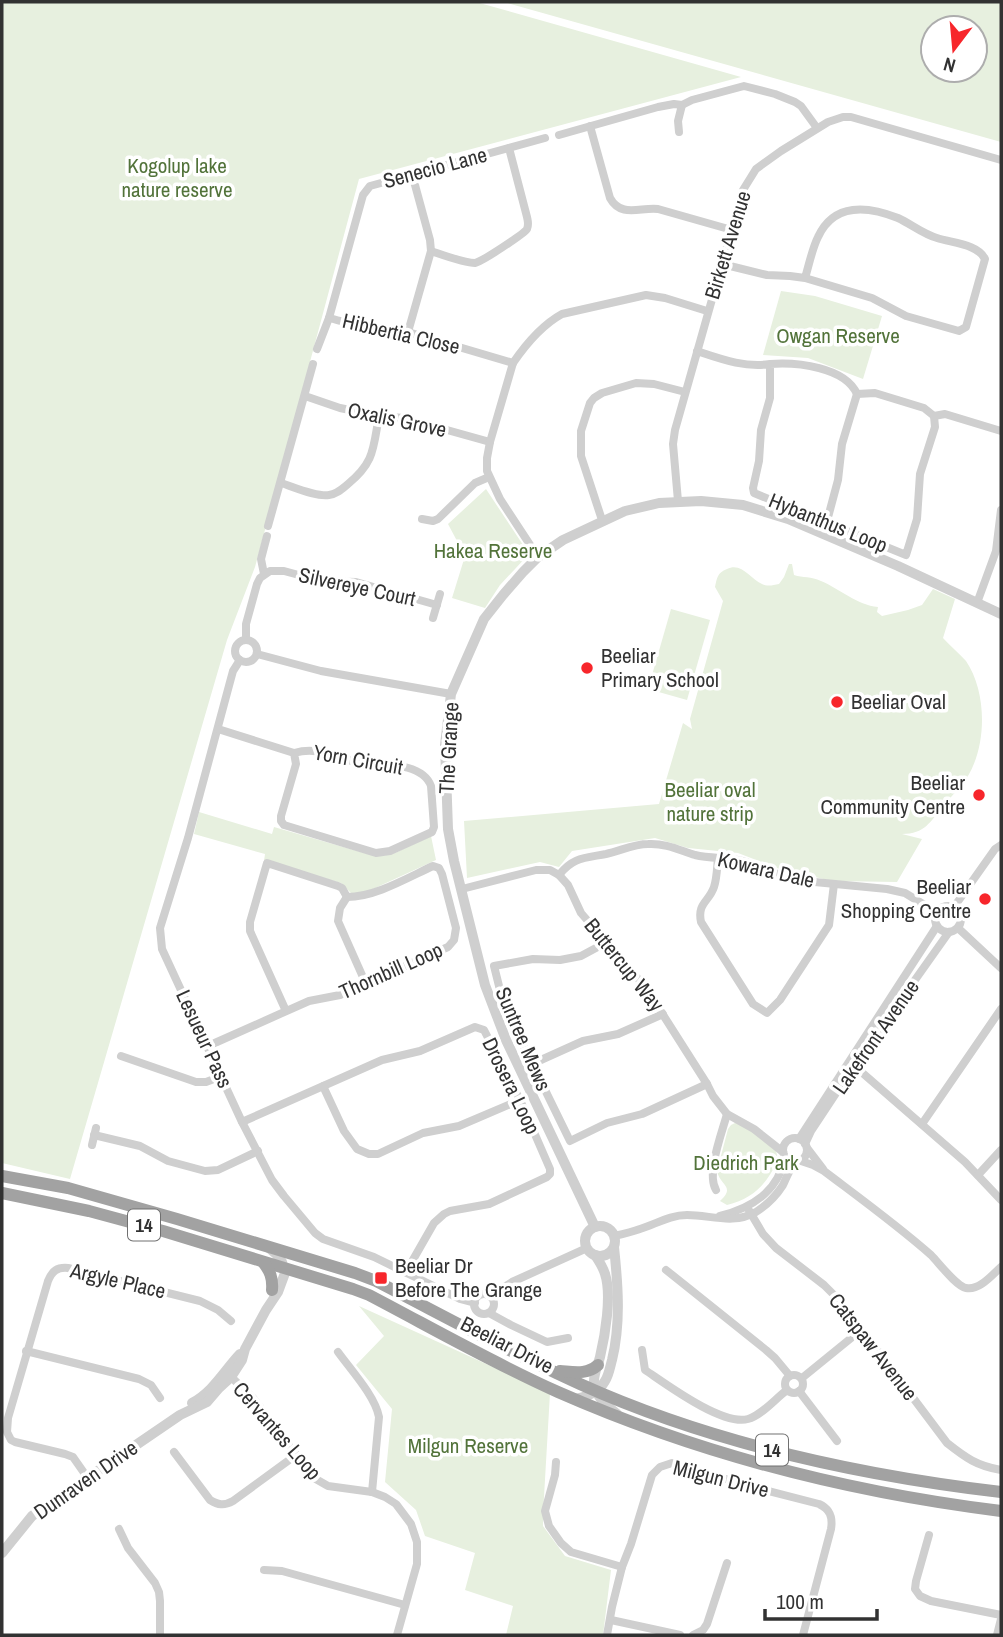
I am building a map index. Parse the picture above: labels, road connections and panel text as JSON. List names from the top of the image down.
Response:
{
  "streets": {
    "highway": ["14", "Beeliar Drive"],
    "street": [
      "Senecio Lane",
      "Birkett Avenue",
      "Hibbertia Close",
      "Oxalis Grove",
      "Hybanthus Loop",
      "Silvereye Court",
      "The Grange",
      "Yorn Circuit",
      "Kowara Dale",
      "Buttercup Way",
      "Thornbill Loop",
      "Lakefront Avenue",
      "Lesueur Pass",
      "Suntree Mews",
      "Drosera Loop",
      "Argyle Place",
      "Catspaw Avenue",
      "Cervantes Loop",
      "Milgun Drive",
      "Dunraven Drive"
    ]
  },
  "crossings": [
    ["Senecio Lane", "Hibbertia Close"],
    ["Birkett Avenue", "The Grange"],
    ["Yorn Circuit", "Lesueur Pass"],
    ["Kowara Dale", "Buttercup Way"],
    ["Kowara Dale", "Lakefront Avenue"],
    ["Buttercup Way", "Lakefront Avenue"],
    ["Buttercup Way", "Suntree Mews"],
    ["Thornbill Loop", "Lesueur Pass"],
    ["Lesueur Pass", "Drosera Loop"],
    ["Argyle Place", "Dunraven Drive"],
    ["Beeliar Drive", "Dunraven Drive"],
    ["Cervantes Loop", "Dunraven Drive"]
  ],
  "parks": [
    "Kogolup lake nature reserve",
    "Owgan Reserve",
    "Hakea Reserve",
    "Beeliar oval nature strip",
    "Diedrich Park",
    "Milgun Reserve"
  ],
  "places": {
    "other": [
      "Beeliar Primary School",
      "Beeliar Oval",
      "Beeliar Community Centre",
      "Beeliar Shopping Centre"
    ],
    "transit": ["Beeliar Dr Before The Grange"]
  },
  "scale_bar": "100 m",
  "north": "bottom"
}
